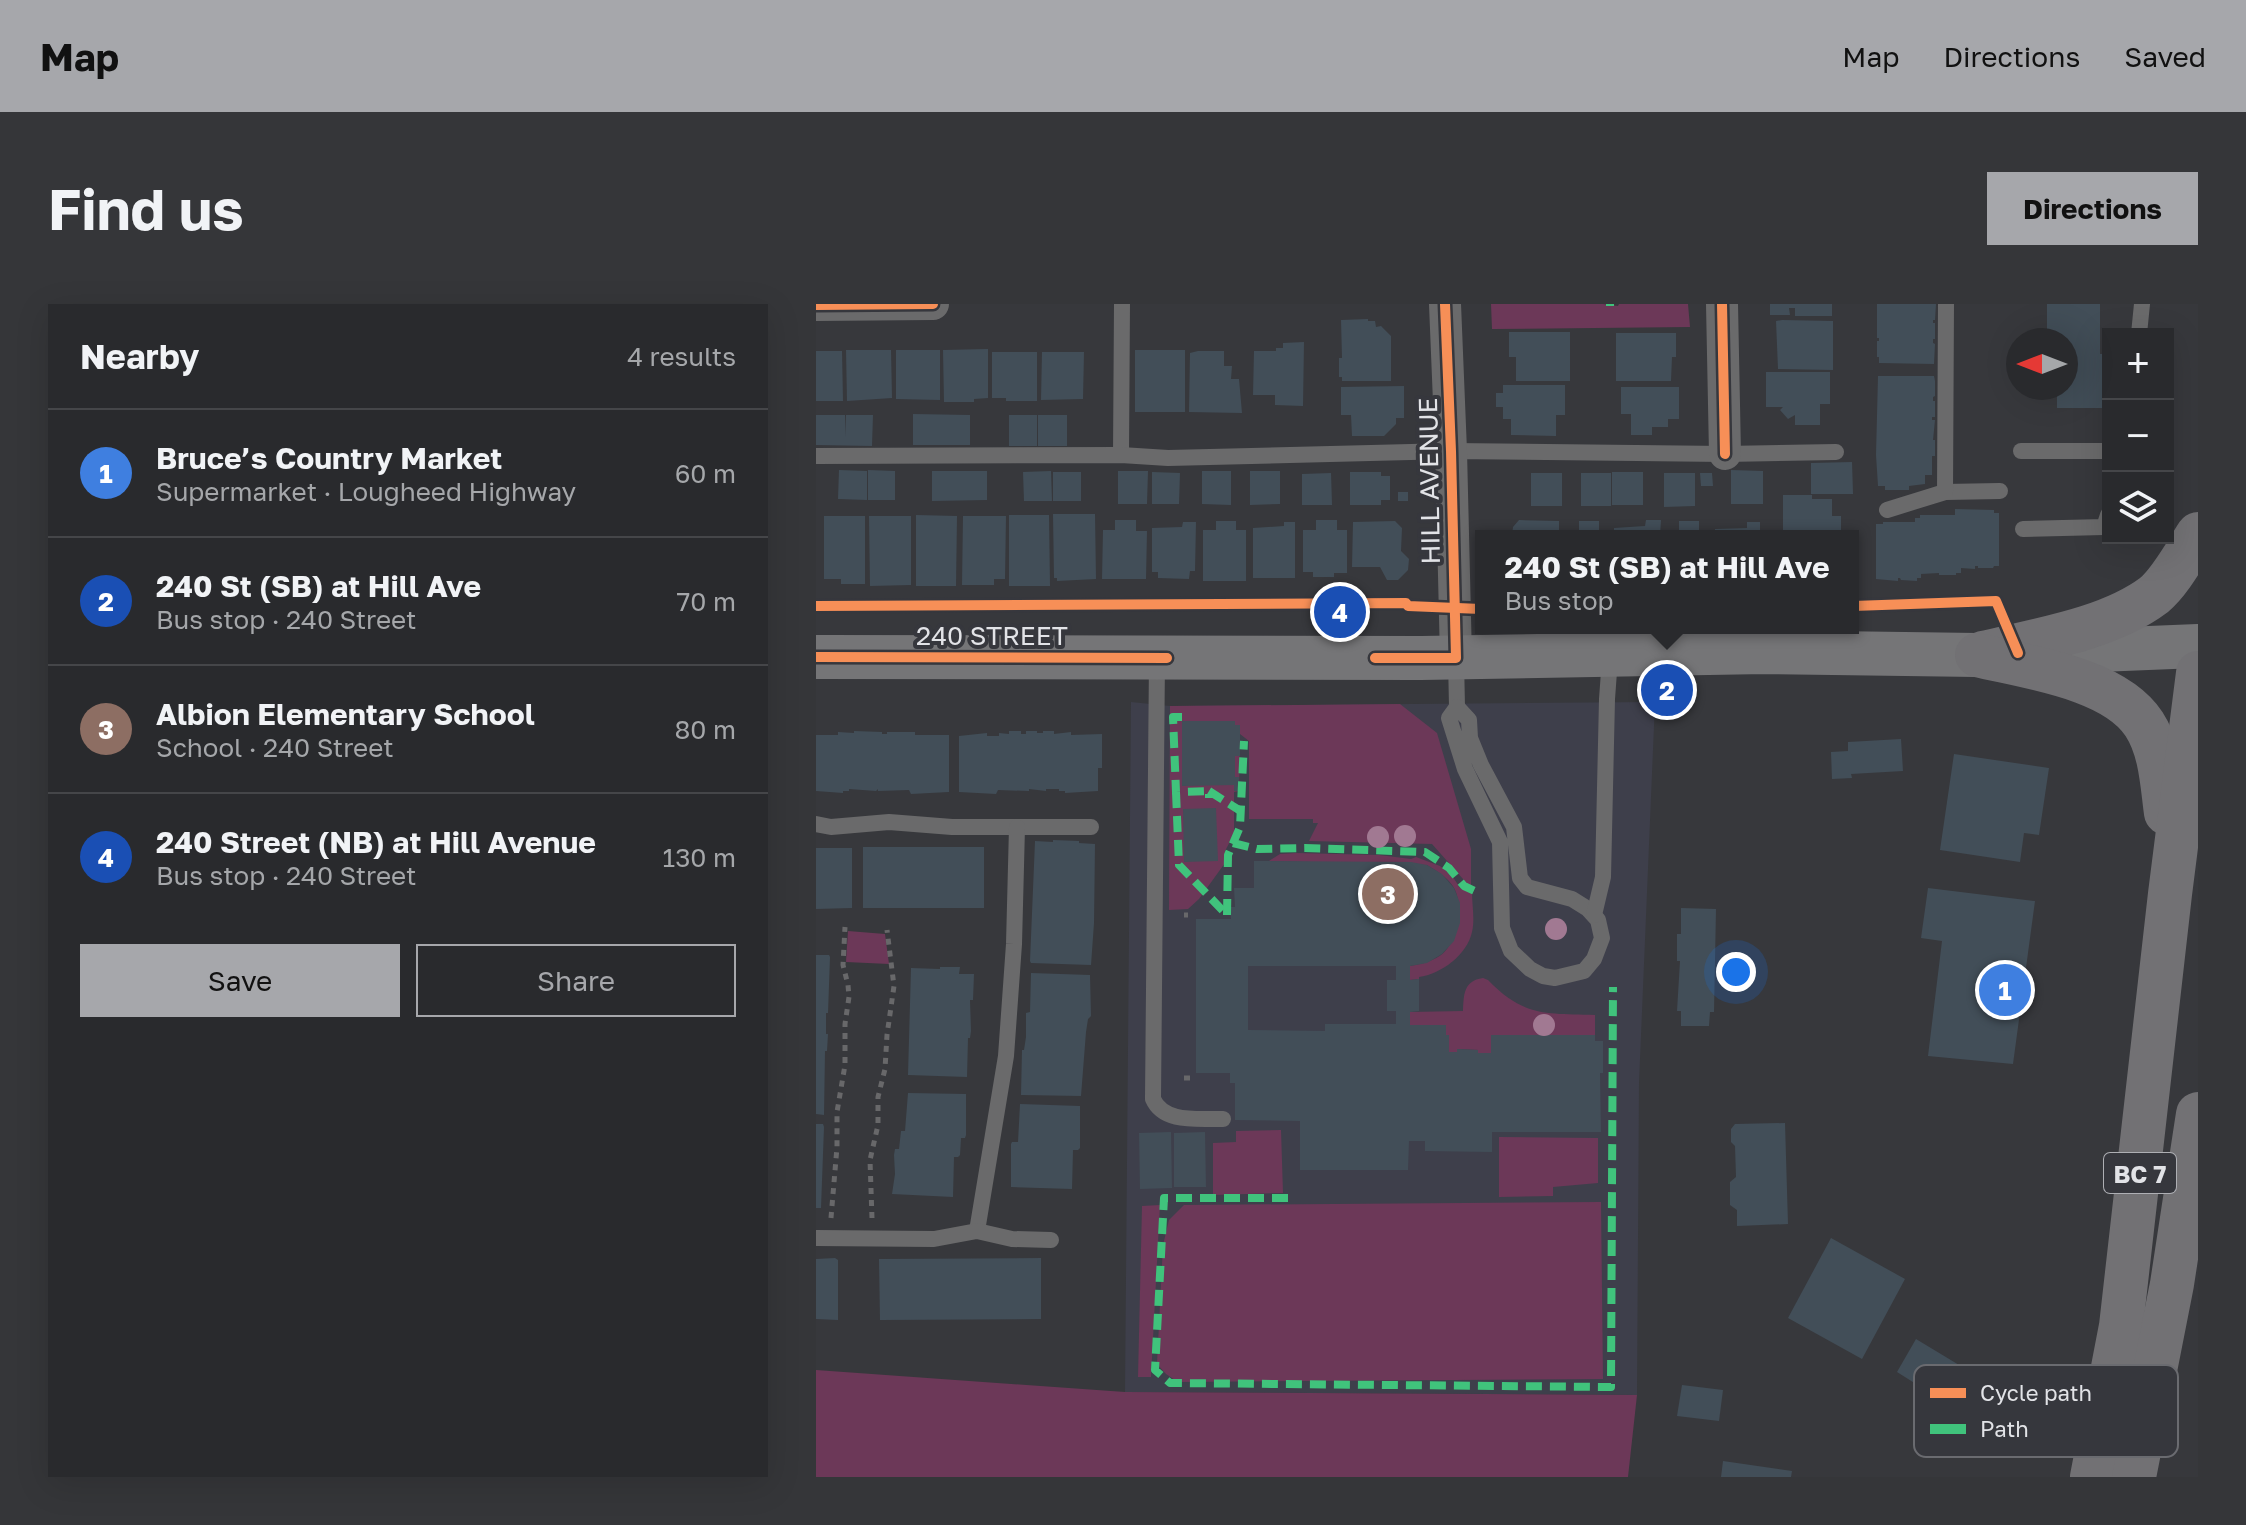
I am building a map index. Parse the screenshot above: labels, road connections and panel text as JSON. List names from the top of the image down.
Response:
{
  "streets": {
    "highway": ["BC 7"],
    "main road": ["240 STREET"],
    "street": ["HILL AVENUE"]
  },
  "crossings": [
    ["HILL AVENUE", "240 STREET"]
  ],
  "legend": ["Cycle path", "Path"],
  "north": "left",
  "page": {
    "header": "Map",
    "nav": ["Map", "Directions", "Saved"],
    "buttons": [
      "Directions",
      ["Save", "Share"]
    ],
    "title": "Find us",
    "heading": ["Nearby", "4 results"],
    "map_buttons": ["+", "−"],
    "list": [
      {
        "mark": "1",
        "name": "Bruce’s Country Market",
        "note": "Supermarket · Lougheed Highway",
        "value": "60 m"
      },
      {
        "mark": "2",
        "name": "240 St (SB) at Hill Ave",
        "note": "Bus stop · 240 Street",
        "value": "70 m"
      },
      {
        "mark": "3",
        "name": "Albion Elementary School",
        "note": "School · 240 Street",
        "value": "80 m"
      },
      {
        "mark": "4",
        "name": "240 Street (NB) at Hill Avenue",
        "note": "Bus stop · 240 Street",
        "value": "130 m"
      }
    ],
    "popup": ["240 St (SB) at Hill Ave", "Bus stop"],
    "pins": [
      "4",
      "2",
      "3",
      "1"
    ]
  }
}
